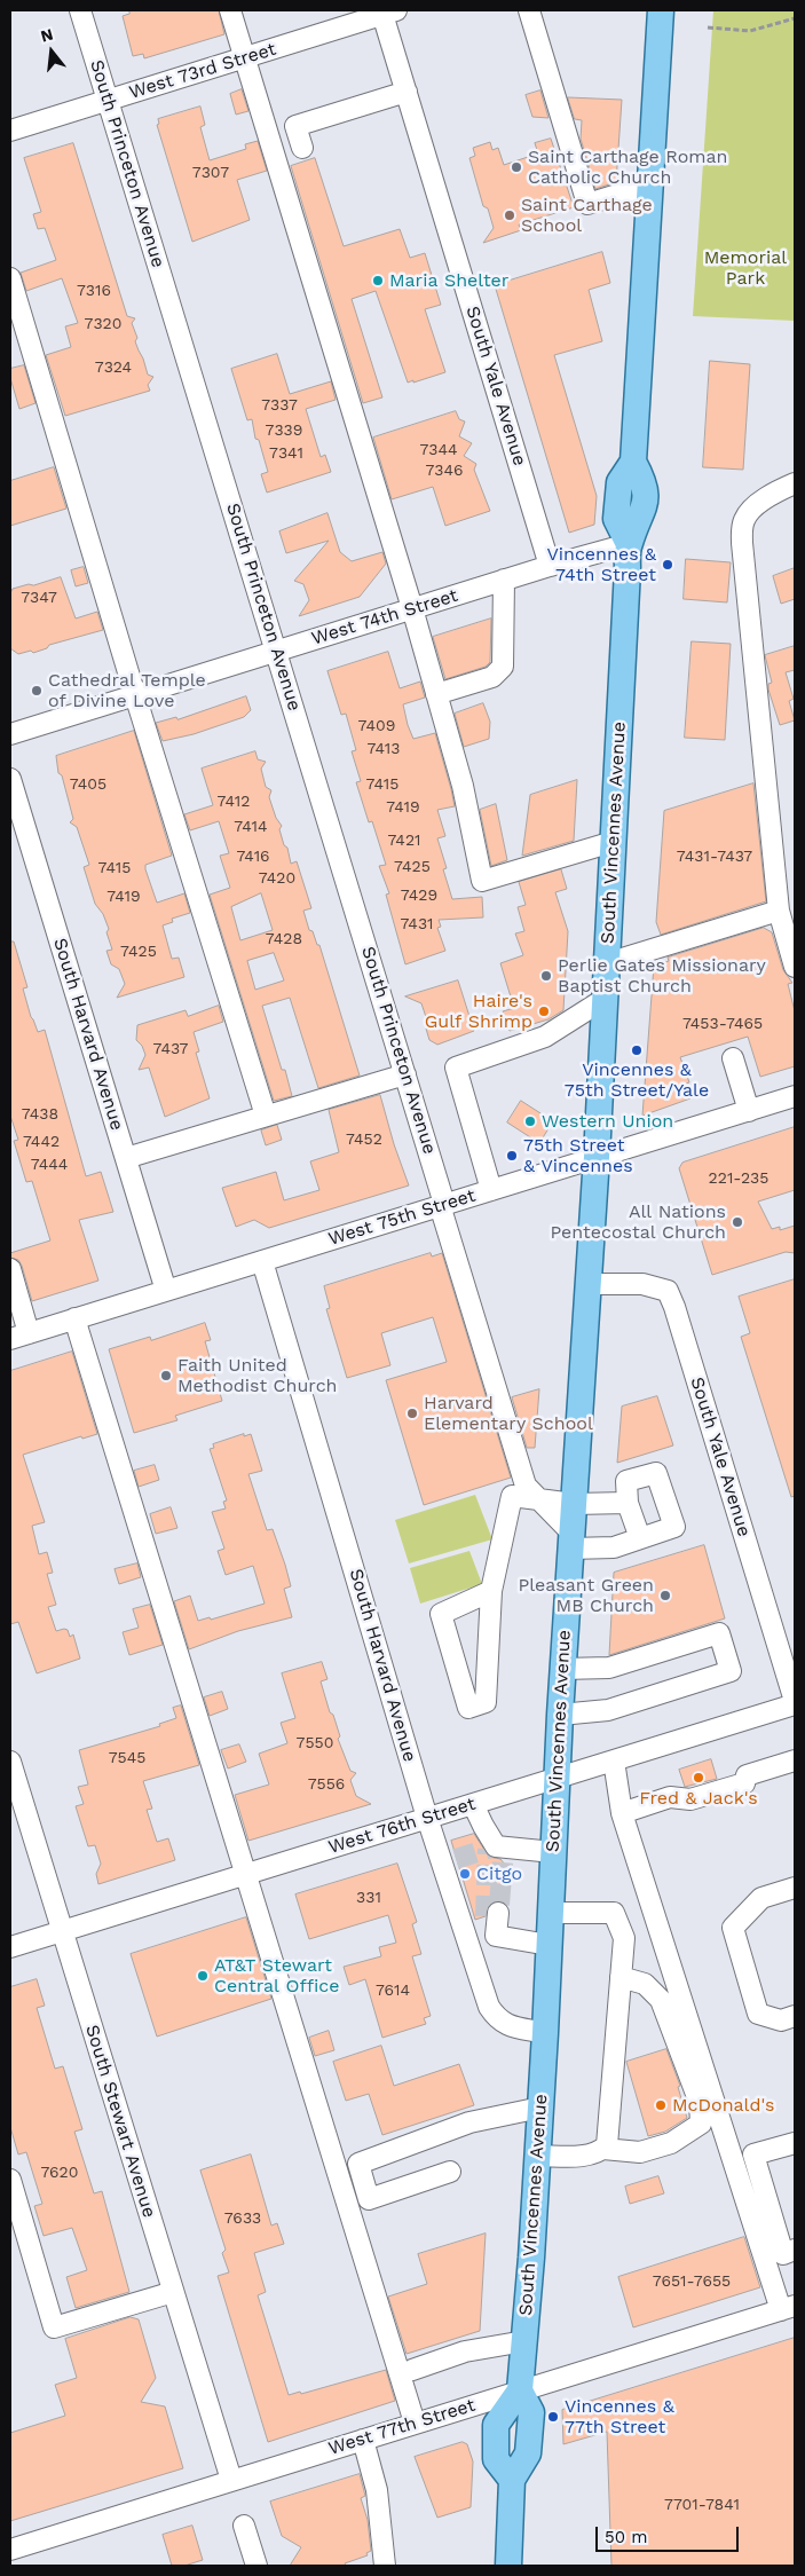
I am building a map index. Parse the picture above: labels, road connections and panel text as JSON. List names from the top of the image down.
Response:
{
  "streets": {
    "main road": ["South Vincennes Avenue"],
    "street": [
      "West 73rd Street",
      "South Princeton Avenue",
      "South Yale Avenue",
      "West 74th Street",
      "South Harvard Avenue",
      "West 75th Street",
      "West 76th Street",
      "South Stewart Avenue",
      "West 77th Street"
    ]
  },
  "crossings": [
    ["West 73rd Street", "South Princeton Avenue"],
    ["West 73rd Street", "South Yale Avenue"],
    ["South Princeton Avenue", "West 74th Street"],
    ["South Princeton Avenue", "South Vincennes Avenue"],
    ["South Princeton Avenue", "West 75th Street"],
    ["South Yale Avenue", "West 74th Street"],
    ["South Yale Avenue", "South Vincennes Avenue"],
    ["South Yale Avenue", "West 76th Street"],
    ["West 74th Street", "South Vincennes Avenue"],
    ["South Vincennes Avenue", "South Harvard Avenue"],
    ["South Vincennes Avenue", "West 75th Street"],
    ["South Vincennes Avenue", "West 76th Street"],
    ["South Vincennes Avenue", "West 77th Street"],
    ["South Harvard Avenue", "West 75th Street"],
    ["South Harvard Avenue", "West 76th Street"],
    ["West 76th Street", "South Stewart Avenue"],
    ["South Stewart Avenue", "West 77th Street"]
  ],
  "parks": ["Memorial Park"],
  "places": [
    "Saint Carthage Roman Catholic Church",
    "Saint Carthage School",
    "Maria Shelter",
    "Vincennes & 74th Street",
    "Cathedral Temple of Divine Love",
    "Perlie Gates Missionary Baptist Church",
    "Haire's Gulf Shrimp",
    "Vincennes & 75th Street/Yale",
    "Western Union",
    "75th Street & Vincennes",
    "All Nations Pentecostal Church",
    "Faith United Methodist Church",
    "Harvard Elementary School",
    "Pleasant Green MB Church",
    "Fred & Jack's",
    "Citgo",
    "AT&T Stewart Central Office",
    "McDonald's",
    "Vincennes & 77th Street"
  ],
  "house_numbers": [
    "7307",
    "7316",
    "7320",
    "7324",
    "7337",
    "7339",
    "7344",
    "7341",
    "7346",
    "7347",
    "7409",
    "7413",
    "7405",
    "7415",
    "7412",
    "7419",
    "7414",
    "7421",
    "7416",
    "7431-7437",
    "7425",
    "7415",
    "7420",
    "7429",
    "7419",
    "7431",
    "7428",
    "7425",
    "7453-7465",
    "7437",
    "7438",
    "7452",
    "7442",
    "7444",
    "221-235",
    "7550",
    "7545",
    "7556",
    "331",
    "7614",
    "7620",
    "7633",
    "7651-7655",
    "7701-7841"
  ],
  "scale_bar": "50 m",
  "north": "top"
}
